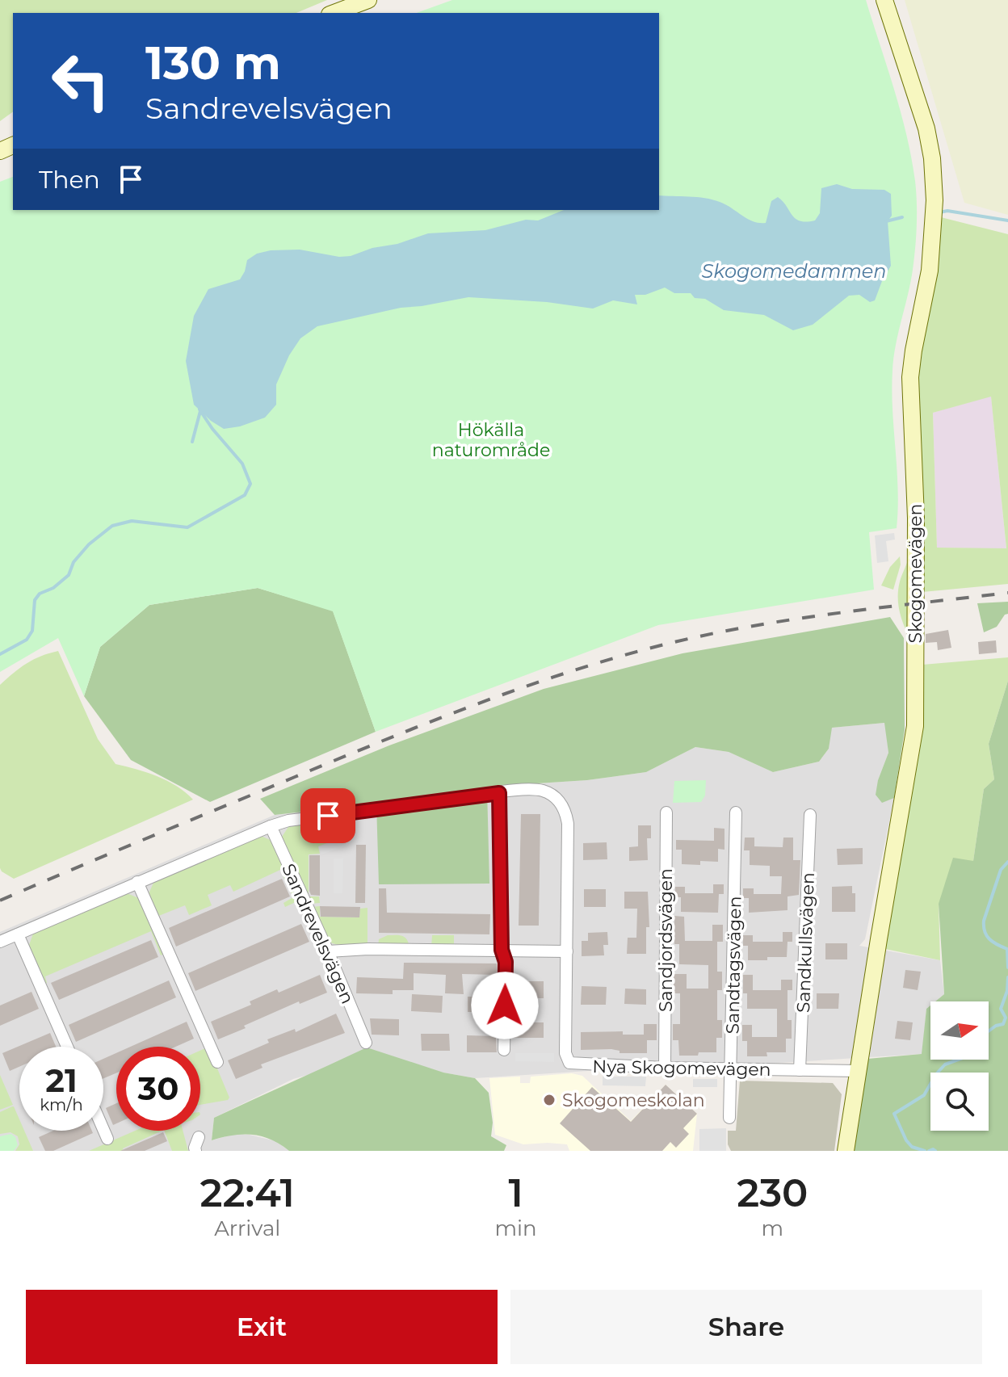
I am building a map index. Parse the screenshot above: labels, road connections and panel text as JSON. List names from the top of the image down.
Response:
{
  "streets": {
    "street": [
      "Skogomevägen",
      "Sandrevelsvägen",
      "Sandjordsvägen",
      "Sandkullsvägen",
      "Sandtagsvägen",
      "Nya Skogomevägen"
    ]
  },
  "crossings": [
    ["Skogomevägen", "Nya Skogomevägen"],
    ["Sandjordsvägen", "Nya Skogomevägen"],
    ["Sandkullsvägen", "Nya Skogomevägen"],
    ["Sandtagsvägen", "Nya Skogomevägen"]
  ],
  "water": ["Skogomedammen"],
  "parks": ["Hökälla naturområde"],
  "places": ["Skogomeskolan"],
  "north": "right",
  "page": {
    "turn": ["130 m", "Sandrevelsvägen"],
    "then": "Then",
    "speed": "21 km/h",
    "limit": "30",
    "eta": [
      "22:41",
      "Arrival",
      "1",
      "min",
      "230",
      "m"
    ],
    "buttons": ["Exit", "Share"]
  }
}
